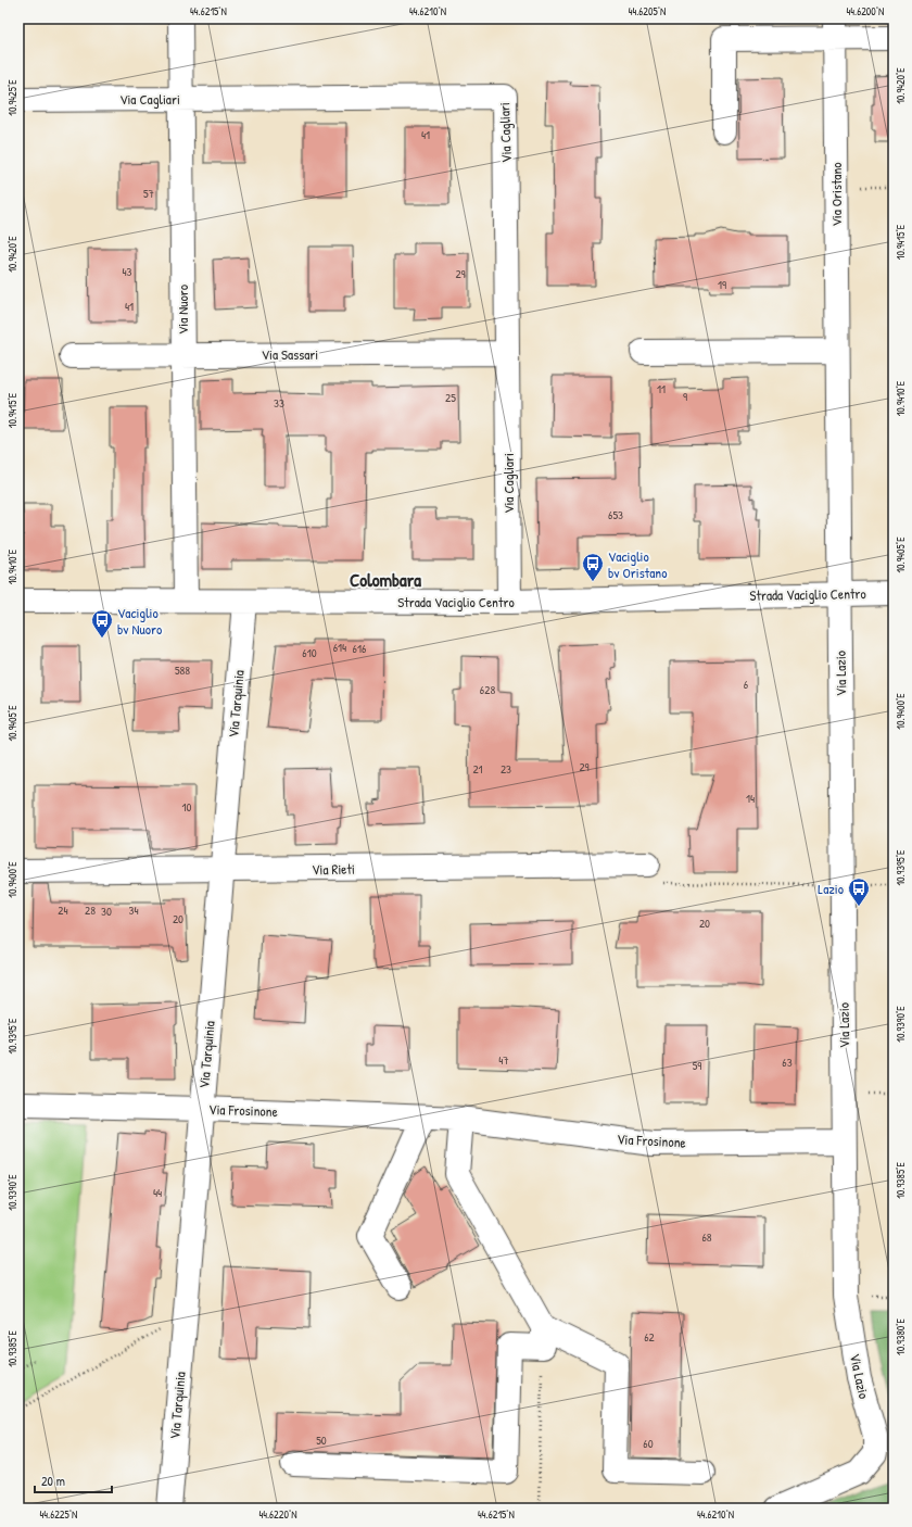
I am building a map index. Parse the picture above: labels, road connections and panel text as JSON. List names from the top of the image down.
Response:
{
  "streets": {
    "street": [
      "Via Cagliari",
      "Via Oristano",
      "Via Nuoro",
      "Via Sassari",
      "Strada Vaciglio Centro",
      "Via Lazio",
      "Via Tarquinia",
      "Via Rieti",
      "Via Frosinone"
    ]
  },
  "crossings": [
    ["Via Cagliari", "Via Nuoro"],
    ["Via Cagliari", "Via Sassari"],
    ["Via Cagliari", "Strada Vaciglio Centro"],
    ["Via Oristano", "Strada Vaciglio Centro"],
    ["Via Oristano", "Via Lazio"],
    ["Via Nuoro", "Via Sassari"],
    ["Via Nuoro", "Strada Vaciglio Centro"],
    ["Strada Vaciglio Centro", "Via Lazio"],
    ["Strada Vaciglio Centro", "Via Tarquinia"],
    ["Via Lazio", "Via Frosinone"],
    ["Via Tarquinia", "Via Rieti"],
    ["Via Tarquinia", "Via Frosinone"]
  ],
  "districts": ["Colombara"],
  "places": {
    "bus stop": ["Vaciglio bv Oristano", "Vaciglio bv Nuoro", "Lazio"]
  },
  "house_numbers": [
    "41",
    "57",
    "43",
    "29",
    "19",
    "41",
    "11",
    "9",
    "25",
    "33",
    "653",
    "614",
    "616",
    "610",
    "588",
    "6",
    "628",
    "29",
    "21",
    "23",
    "14",
    "10",
    "24",
    "28",
    "34",
    "30",
    "20",
    "20",
    "47",
    "63",
    "59",
    "44",
    "68",
    "62",
    "50",
    "60"
  ],
  "scale_bar": "20 m",
  "coordinates": [
    "44.6215°N",
    "44.6210°N",
    "44.6205°N",
    "44.6200°N",
    "10.9420°E",
    "10.9425°E",
    "10.9415°E",
    "10.9410°E",
    "10.9405°E",
    "10.9400°E",
    "10.9395°E",
    "10.9390°E",
    "10.9385°E",
    "10.9380°E",
    "44.6225°N",
    "44.6220°N"
  ]
}
